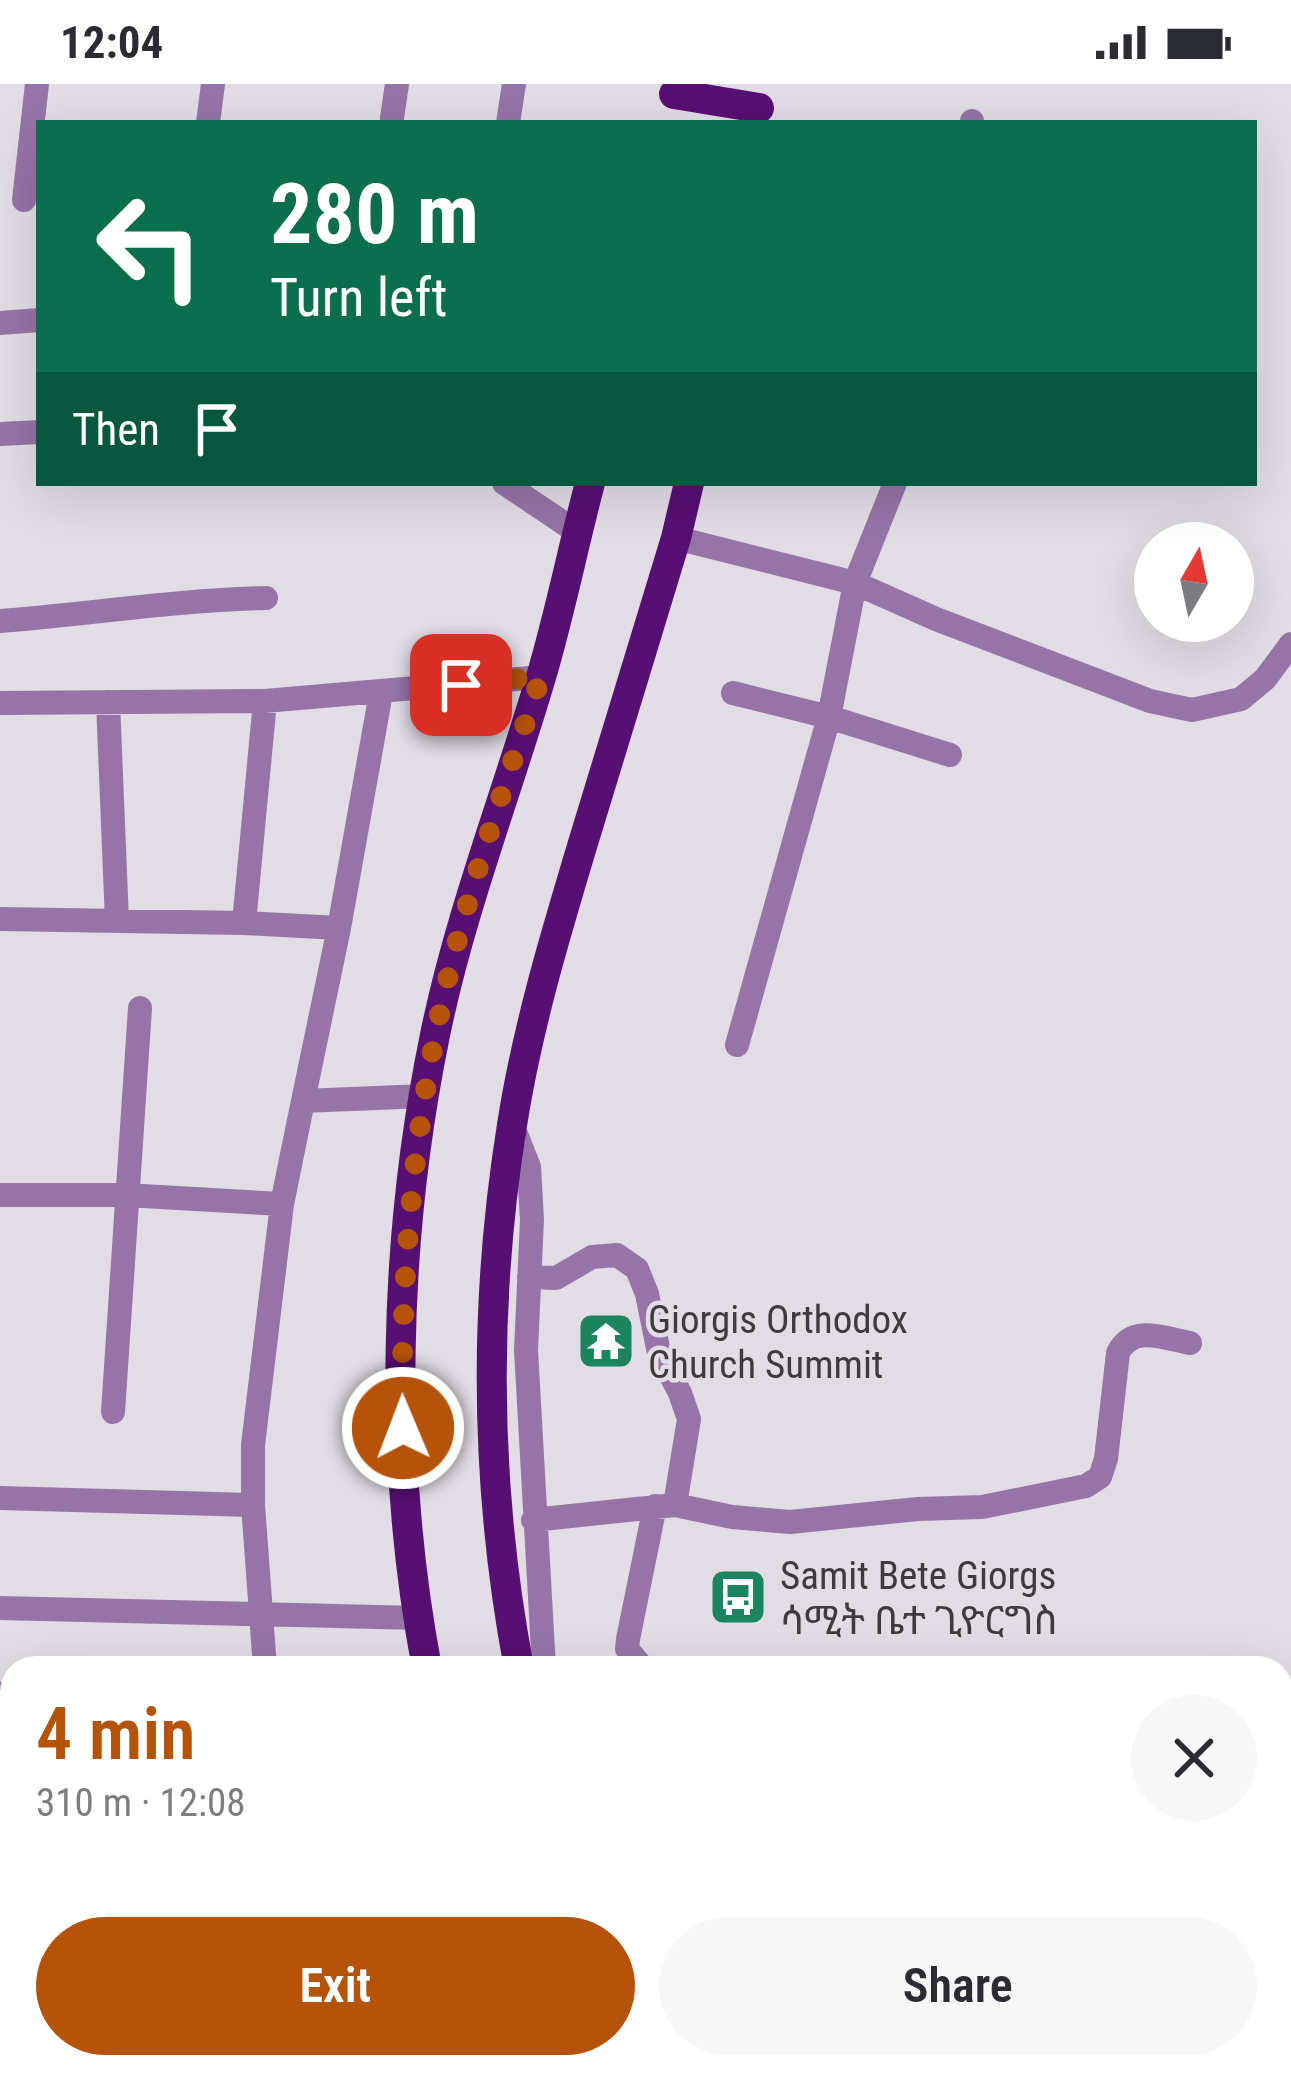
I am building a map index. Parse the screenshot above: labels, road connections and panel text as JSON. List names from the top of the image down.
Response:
{
  "places": {
    "temple": ["Giorgis Orthodox Church Summit"],
    "bus stop": ["Samit Bete Giorgs ሳሚት ቤተ ጊዮርግስ"]
  },
  "north": "top",
  "page": {
    "status": "12:04",
    "turn": ["280 m", "Turn left"],
    "then": "Then",
    "heading": ["4 min", "310 m · 12:08"],
    "buttons": ["Exit", "Share"]
  }
}
